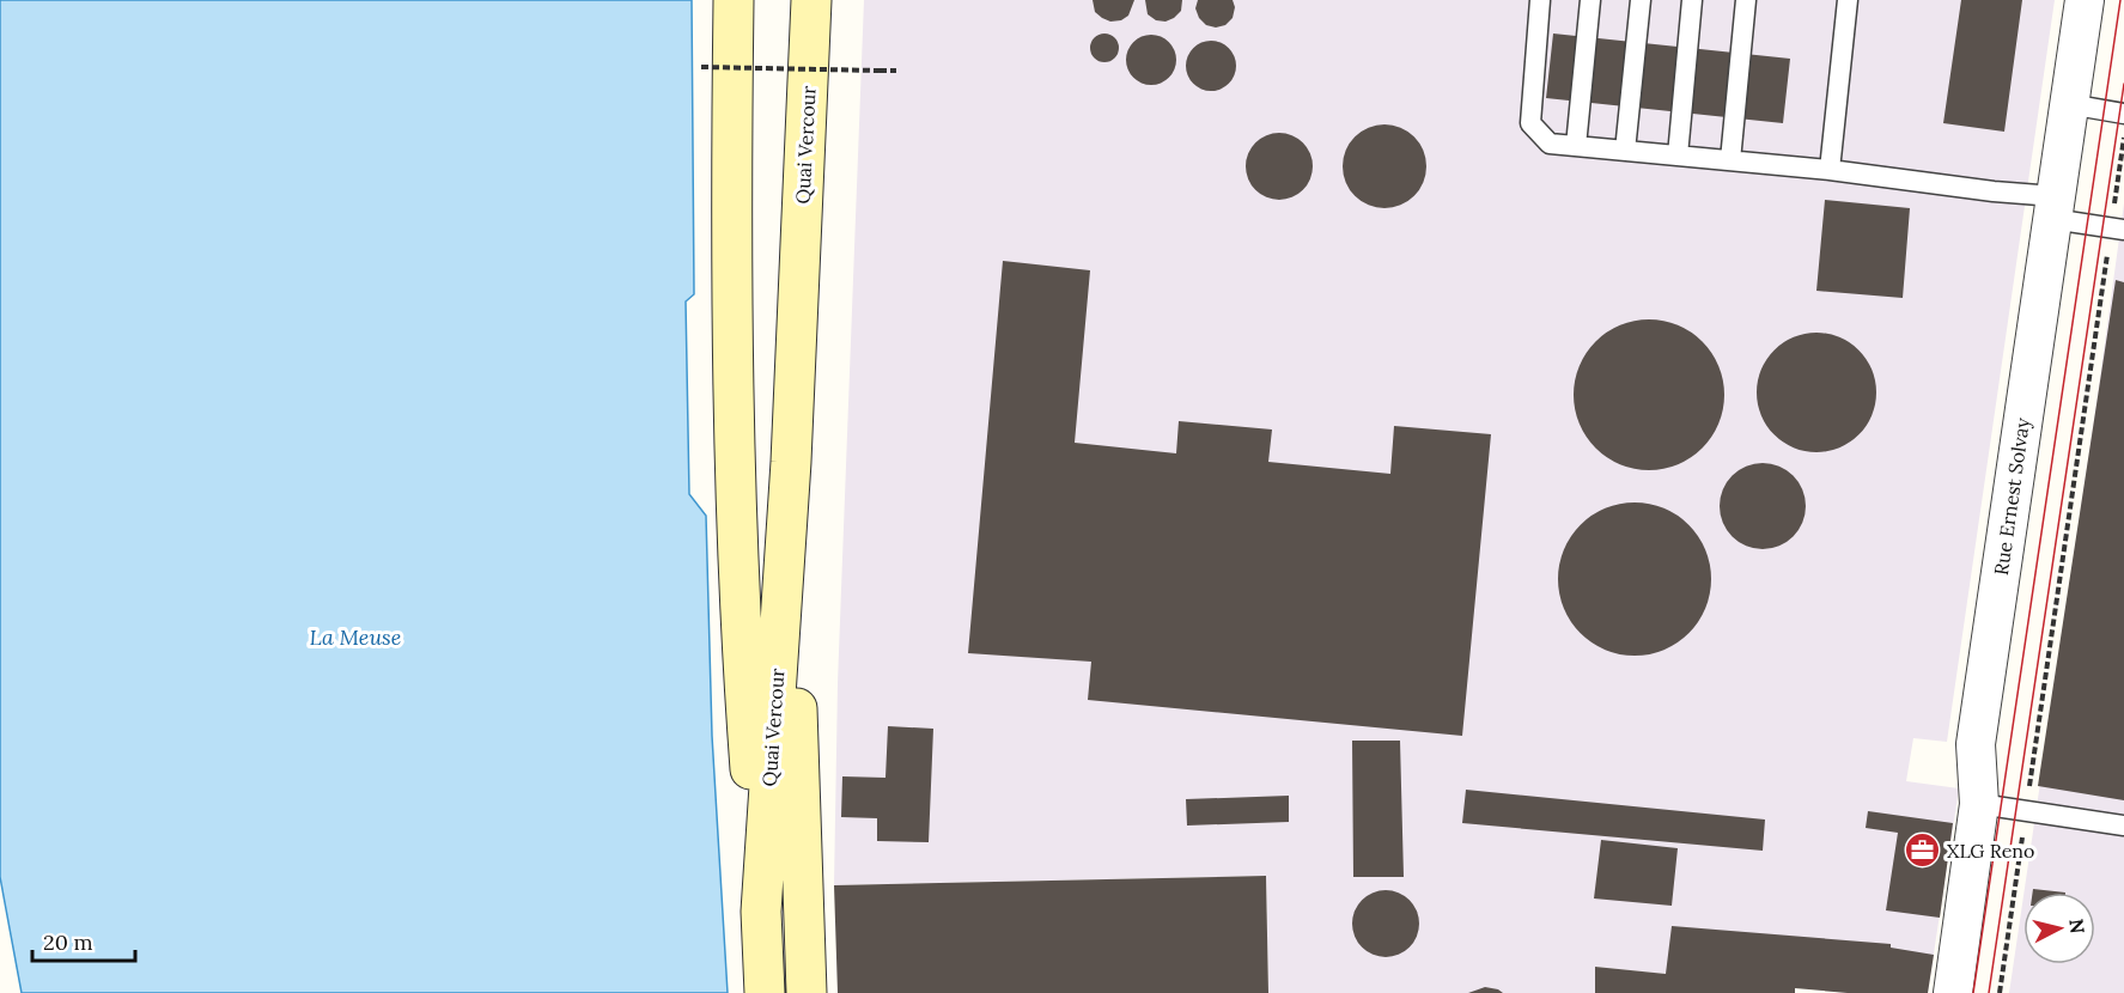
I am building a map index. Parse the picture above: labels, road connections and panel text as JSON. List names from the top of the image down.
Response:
{
  "streets": {
    "main road": ["Quai Vercour"],
    "street": ["Rue Ernest Solvay"]
  },
  "water": ["La Meuse"],
  "places": {
    "office": ["XLG Reno"]
  },
  "scale_bar": "20 m",
  "north": "right"
}
